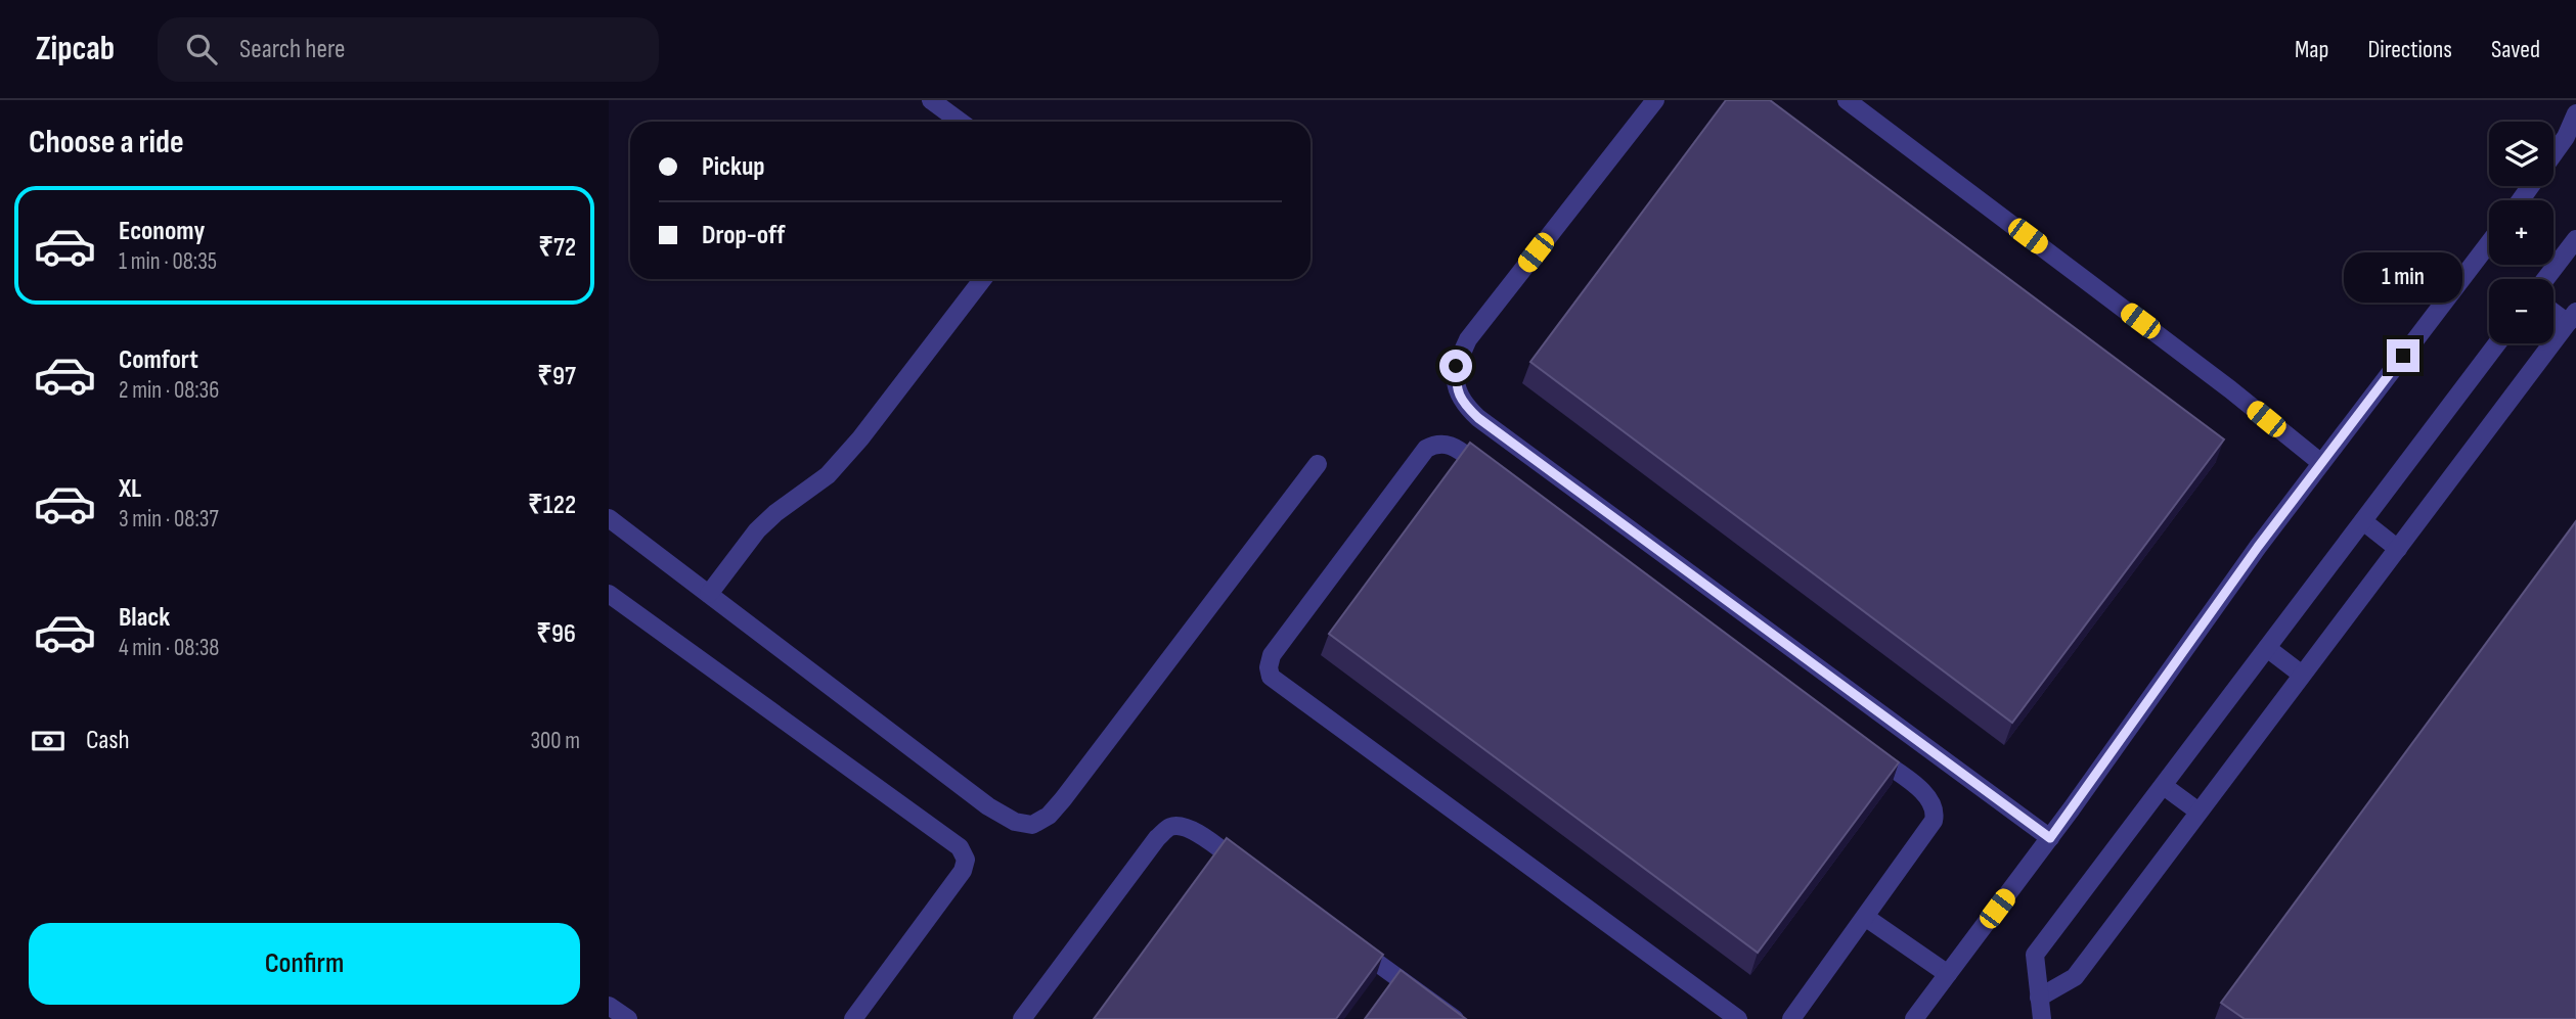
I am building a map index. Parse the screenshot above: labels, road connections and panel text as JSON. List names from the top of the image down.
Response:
{
  "page": {
    "header": "Zipcab",
    "search": "Search here",
    "nav": ["Map", "Directions", "Saved"],
    "heading": "Choose a ride",
    "map_buttons": ["+", "−"],
    "banner": ["Pickup", "Drop-off"],
    "list": [
      {
        "name": "Economy",
        "note": "1 min · 08:35",
        "value": "₹72"
      },
      {
        "name": "Comfort",
        "note": "2 min · 08:36",
        "value": "₹97"
      },
      {
        "name": "XL",
        "note": "3 min · 08:37",
        "value": "₹122"
      },
      {
        "name": "Black",
        "note": "4 min · 08:38",
        "value": "₹96"
      }
    ],
    "bubble": "1 min",
    "pay": ["Cash", "300 m"],
    "buttons": "Confirm"
  }
}
